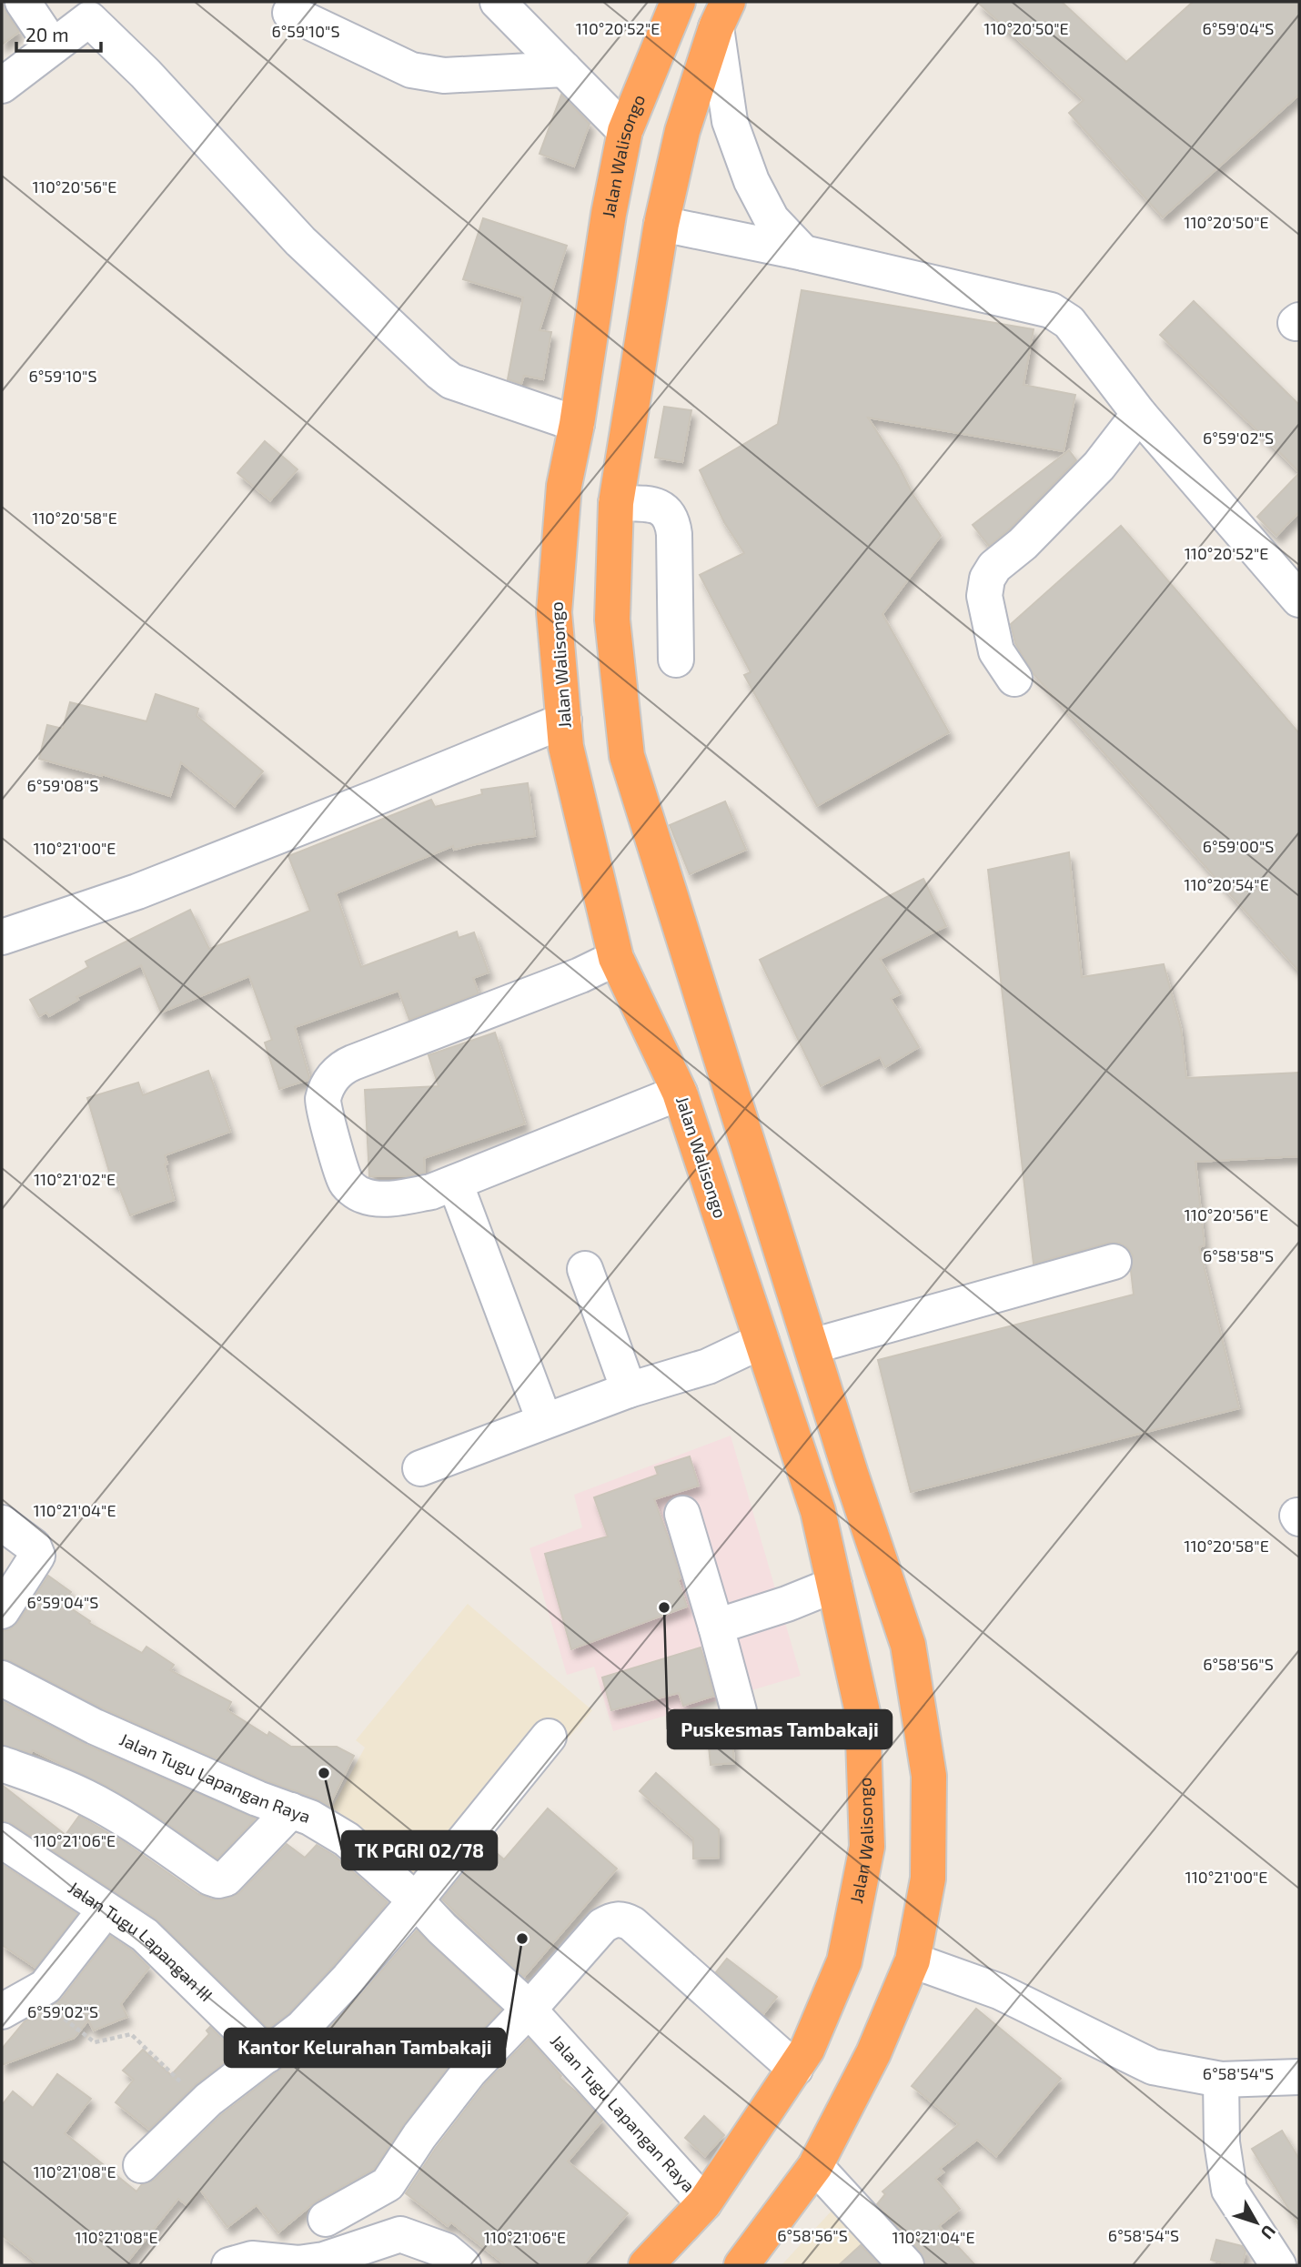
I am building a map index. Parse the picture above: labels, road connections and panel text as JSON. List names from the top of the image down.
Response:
{
  "streets": {
    "highway": ["Jalan Walisongo"],
    "street": ["Jalan Tugu Lapangan Raya", "Jalan Tugu Lapangan III"]
  },
  "crossings": [
    ["Jalan Walisongo", "Jalan Tugu Lapangan Raya"]
  ],
  "places": ["Puskesmas Tambakaji", "TK PGRI 02/78", "Kantor Kelurahan Tambakaji"],
  "scale_bar": "20 m",
  "north": "bottom right",
  "coordinates": [
    "110°20'52\"E",
    "110°20'50\"E",
    "6°59'04\"S",
    "6°59'10\"S",
    "110°20'56\"E",
    "6°59'02\"S",
    "110°20'58\"E",
    "6°59'08\"S",
    "6°59'00\"S",
    "110°21'00\"E",
    "110°20'54\"E",
    "110°21'02\"E",
    "6°58'58\"S",
    "110°21'04\"E",
    "6°58'56\"S",
    "110°21'06\"E",
    "6°58'54\"S",
    "110°21'08\"E"
  ]
}
